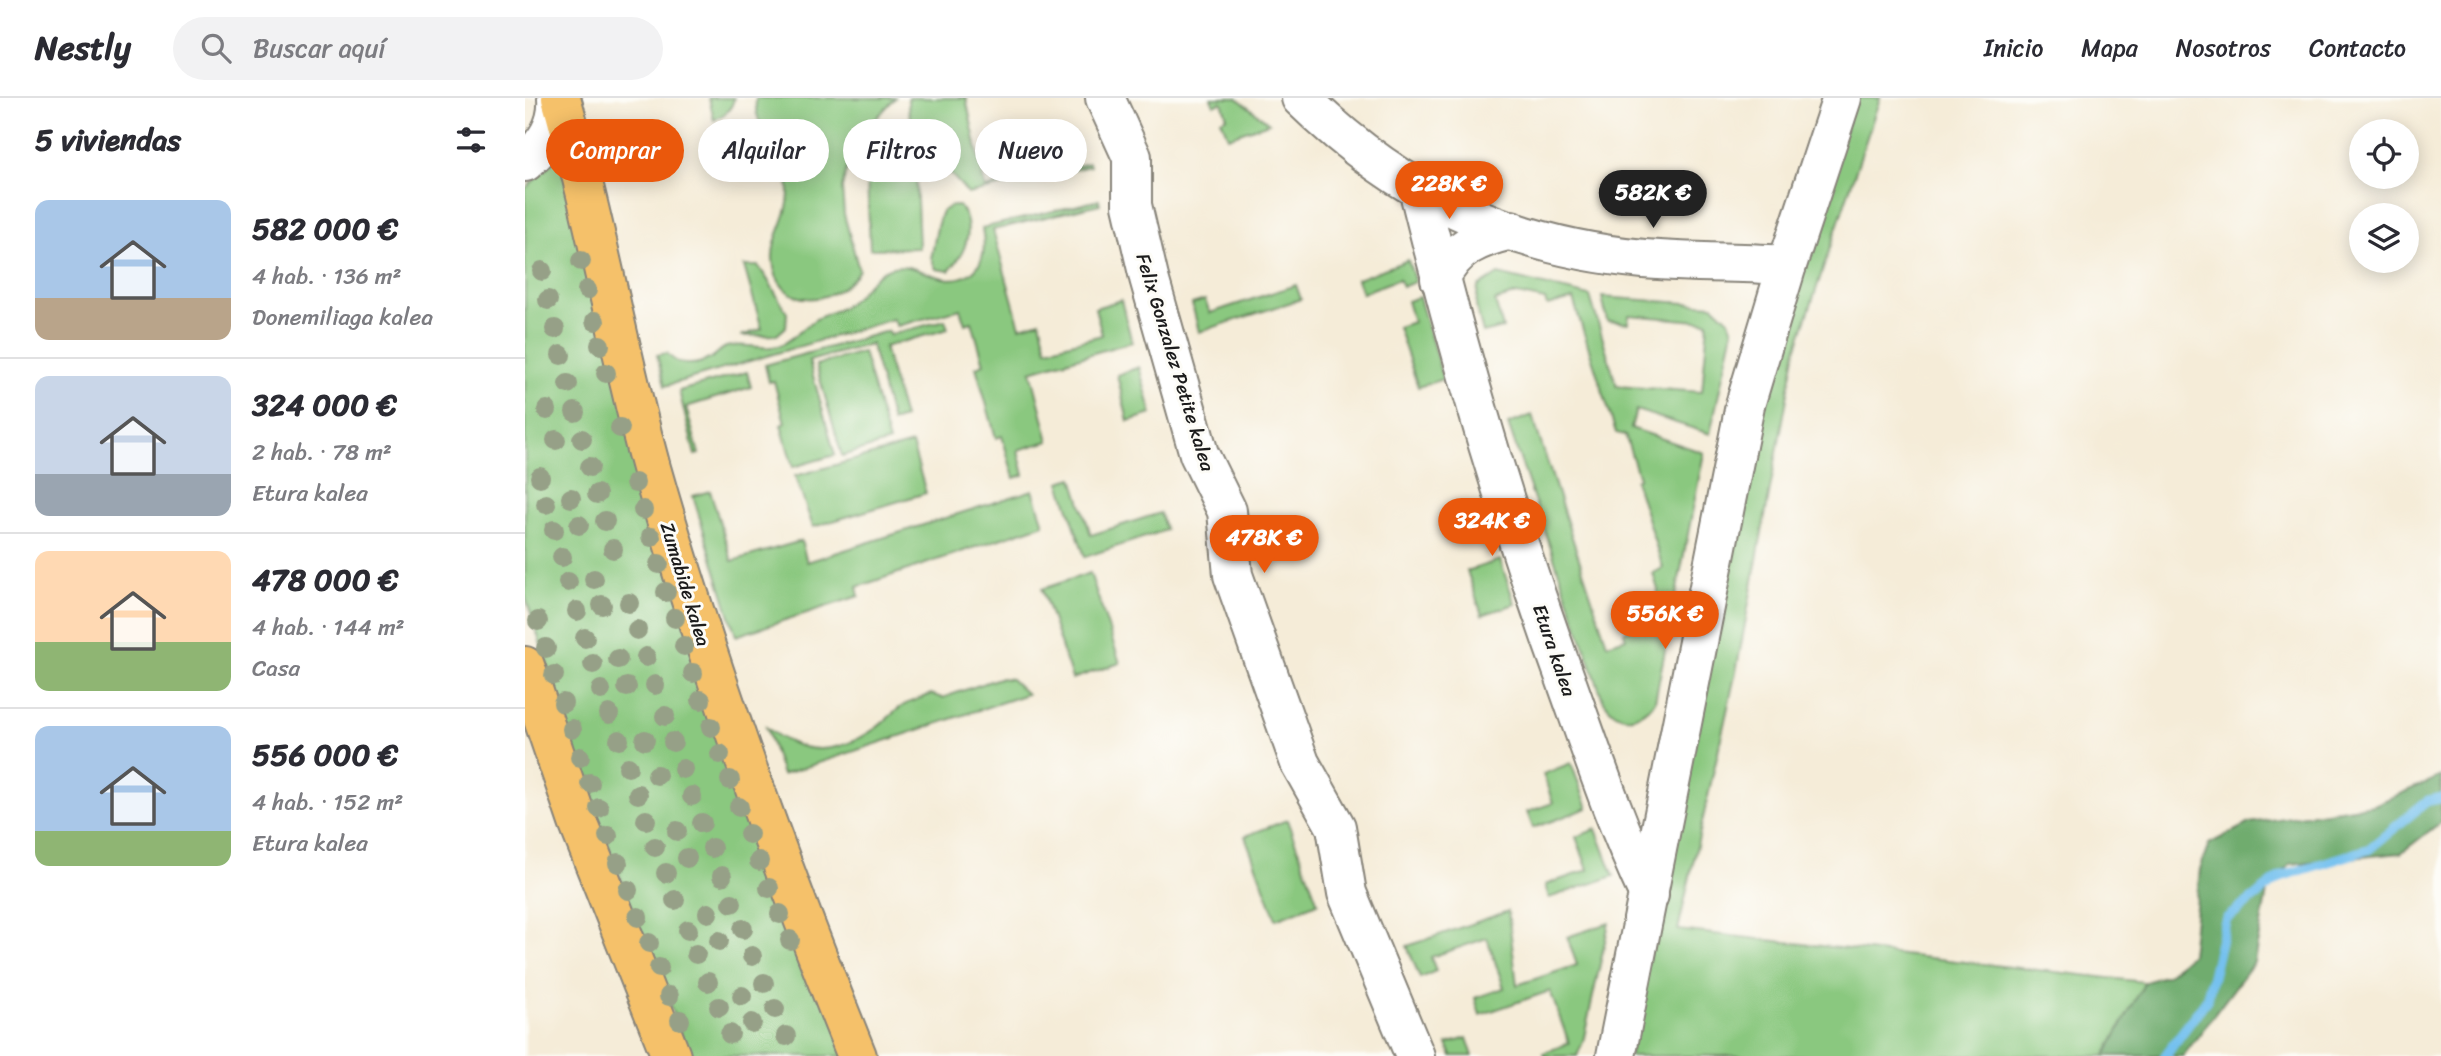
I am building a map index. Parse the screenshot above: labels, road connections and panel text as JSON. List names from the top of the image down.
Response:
{
  "streets": {
    "main road": ["Zumabide kalea"],
    "street": ["Felix Gonzalez Petite kalea", "Etura kalea"]
  },
  "page": {
    "header": "Nestly",
    "search": "Buscar aquí",
    "nav": [
      "Inicio",
      "Mapa",
      "Nosotros",
      "Contacto"
    ],
    "heading": "5 viviendas",
    "chip": [
      "Comprar",
      "Alquilar",
      "Filtros",
      "Nuevo"
    ],
    "price": [
      "228K €",
      "582K €",
      "324K €",
      "478K €",
      "556K €"
    ],
    "list": [
      {
        "name": "582 000 €",
        "note": "4 hab. · 136 m² · Donemiliaga kalea"
      },
      {
        "name": "324 000 €",
        "note": "2 hab. · 78 m² · Etura kalea"
      },
      {
        "name": "478 000 €",
        "note": "4 hab. · 144 m² · Casa"
      },
      {
        "name": "556 000 €",
        "note": "4 hab. · 152 m² · Etura kalea"
      }
    ]
  }
}
